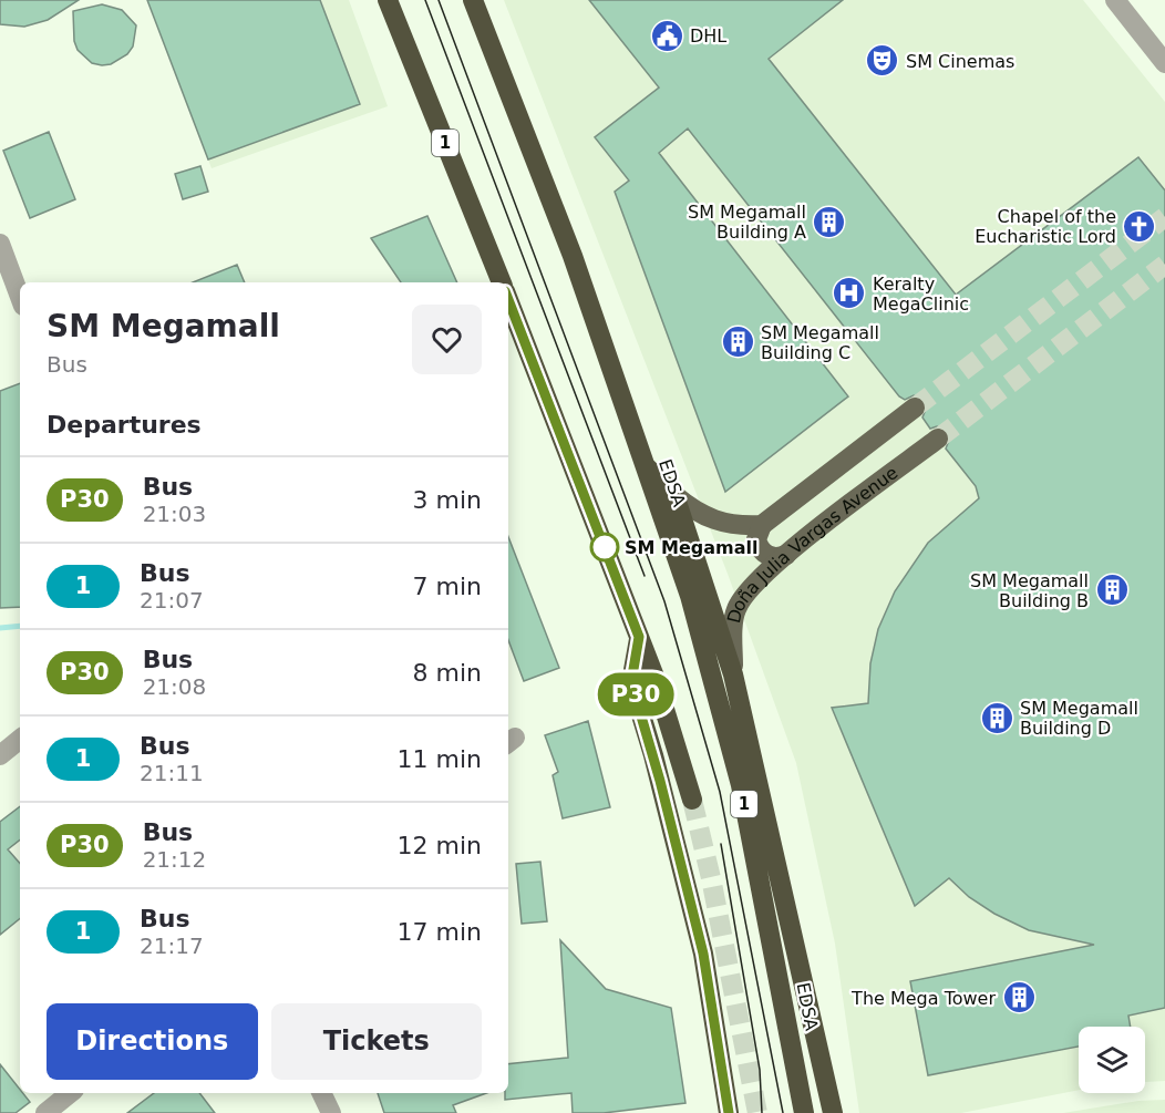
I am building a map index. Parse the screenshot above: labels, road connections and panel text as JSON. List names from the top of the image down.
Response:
{
  "streets": {
    "highway": ["1", "EDSA"],
    "main road": ["Doña Julia Vargas Avenue"]
  },
  "crossings": [
    ["1", "EDSA"],
    ["1", "Doña Julia Vargas Avenue"]
  ],
  "places": {
    "public building": ["DHL"],
    "theatre": ["SM Cinemas"],
    "building": [
      "SM Megamall Building A",
      "SM Megamall Building C",
      "SM Megamall Building B",
      "SM Megamall Building D",
      "The Mega Tower"
    ],
    "church": ["Chapel of the Eucharistic Lord"],
    "hospital": ["Keralty MegaClinic"],
    "other": ["SM Megamall"]
  },
  "lines": ["bus line P30"],
  "page": {
    "on_map": "P30",
    "heading": [
      ["SM Megamall", "Bus"],
      "Departures"
    ],
    "list": [
      {
        "mark": "P30",
        "name": "Bus",
        "note": "21:03",
        "value": "3 min"
      },
      {
        "mark": "1",
        "name": "Bus",
        "note": "21:07",
        "value": "7 min"
      },
      {
        "mark": "P30",
        "name": "Bus",
        "note": "21:08",
        "value": "8 min"
      },
      {
        "mark": "1",
        "name": "Bus",
        "note": "21:11",
        "value": "11 min"
      },
      {
        "mark": "P30",
        "name": "Bus",
        "note": "21:12",
        "value": "12 min"
      },
      {
        "mark": "1",
        "name": "Bus",
        "note": "21:17",
        "value": "17 min"
      }
    ],
    "buttons": ["Directions", "Tickets"]
  }
}
